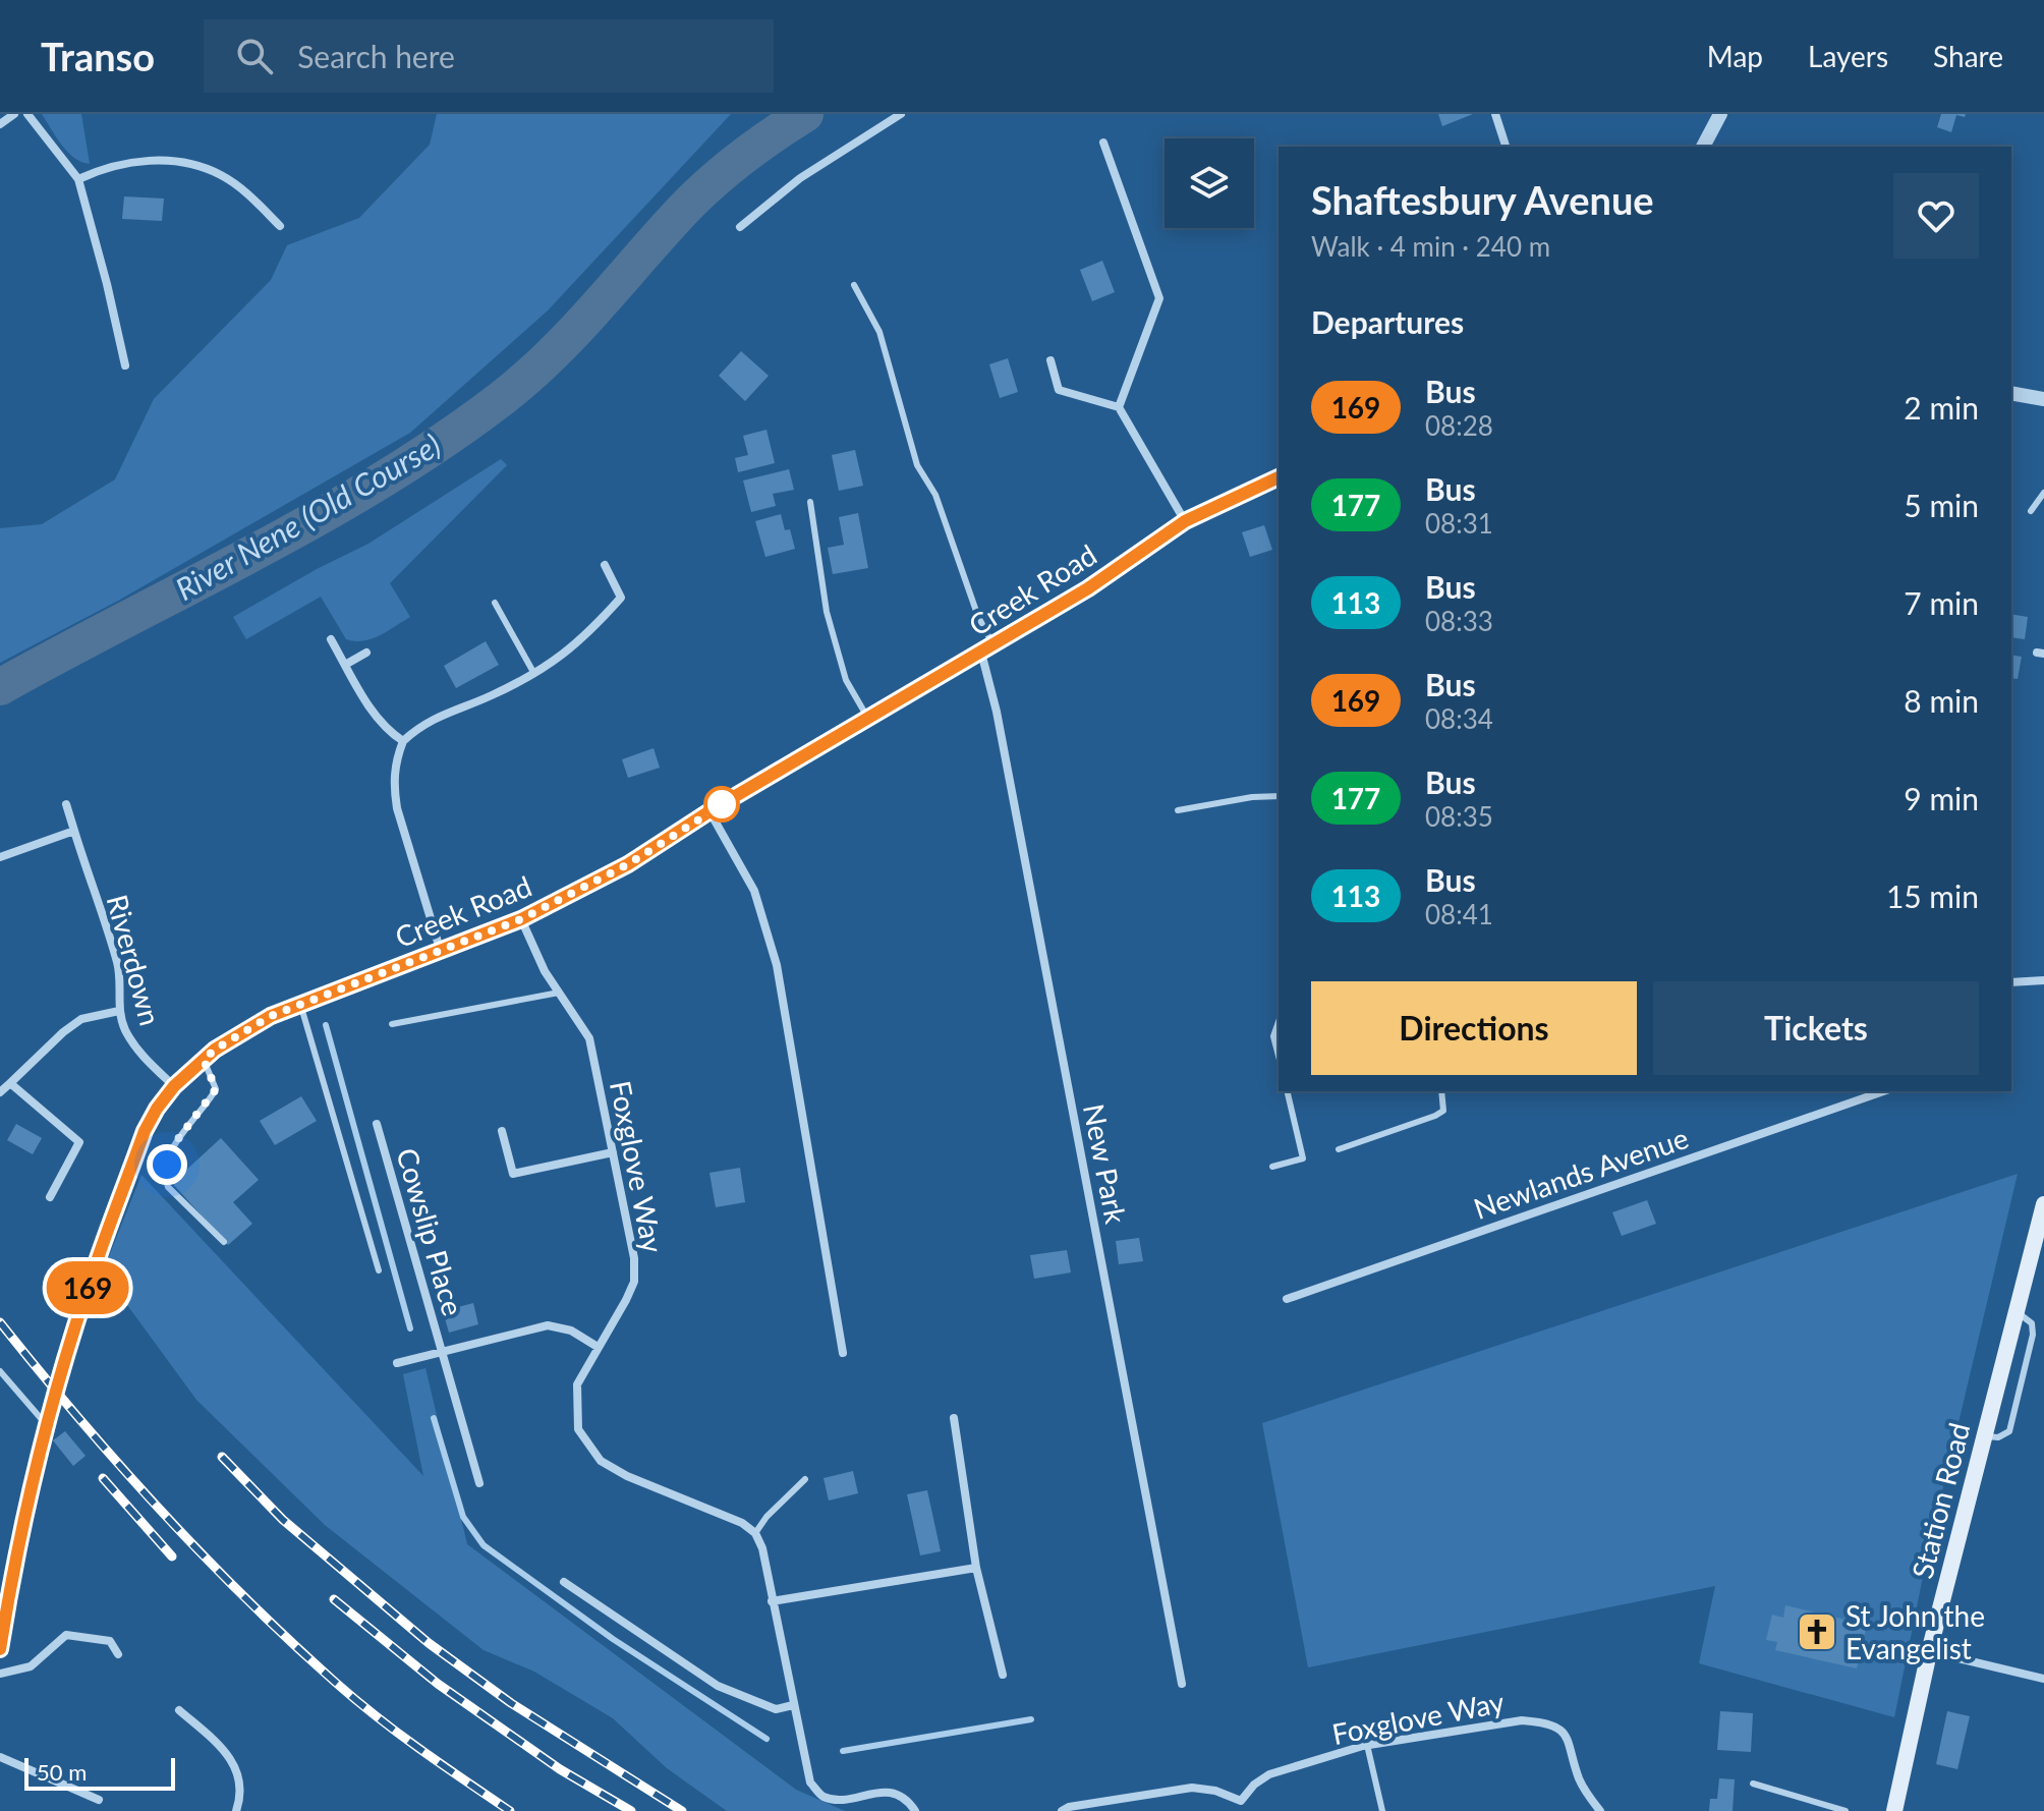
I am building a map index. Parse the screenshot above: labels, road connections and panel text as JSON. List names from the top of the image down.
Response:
{
  "streets": {
    "main road": ["Station Road"],
    "street": [
      "Creek Road",
      "Riverdown",
      "New Park",
      "Foxglove Way",
      "Newlands Avenue",
      "Cowslip Place"
    ]
  },
  "crossings": [
    ["Creek Road", "Riverdown"],
    ["Creek Road", "New Park"],
    ["Creek Road", "Foxglove Way"],
    ["Foxglove Way", "Cowslip Place"]
  ],
  "water": ["River Nene (Old Course)"],
  "places": {
    "church": ["St John the Evangelist"]
  },
  "lines": ["bus line 169"],
  "scale_bar": "50 m",
  "page": {
    "header": "Transo",
    "search": "Search here",
    "nav": ["Map", "Layers", "Share"],
    "on_map": "169",
    "heading": [
      ["Shaftesbury Avenue", "Walk · 4 min · 240 m"],
      "Departures"
    ],
    "list": [
      {
        "mark": "169",
        "name": "Bus",
        "note": "08:28",
        "value": "2 min"
      },
      {
        "mark": "177",
        "name": "Bus",
        "note": "08:31",
        "value": "5 min"
      },
      {
        "mark": "113",
        "name": "Bus",
        "note": "08:33",
        "value": "7 min"
      },
      {
        "mark": "169",
        "name": "Bus",
        "note": "08:34",
        "value": "8 min"
      },
      {
        "mark": "177",
        "name": "Bus",
        "note": "08:35",
        "value": "9 min"
      },
      {
        "mark": "113",
        "name": "Bus",
        "note": "08:41",
        "value": "15 min"
      }
    ],
    "buttons": ["Directions", "Tickets"],
    "scale": "50 m"
  }
}
